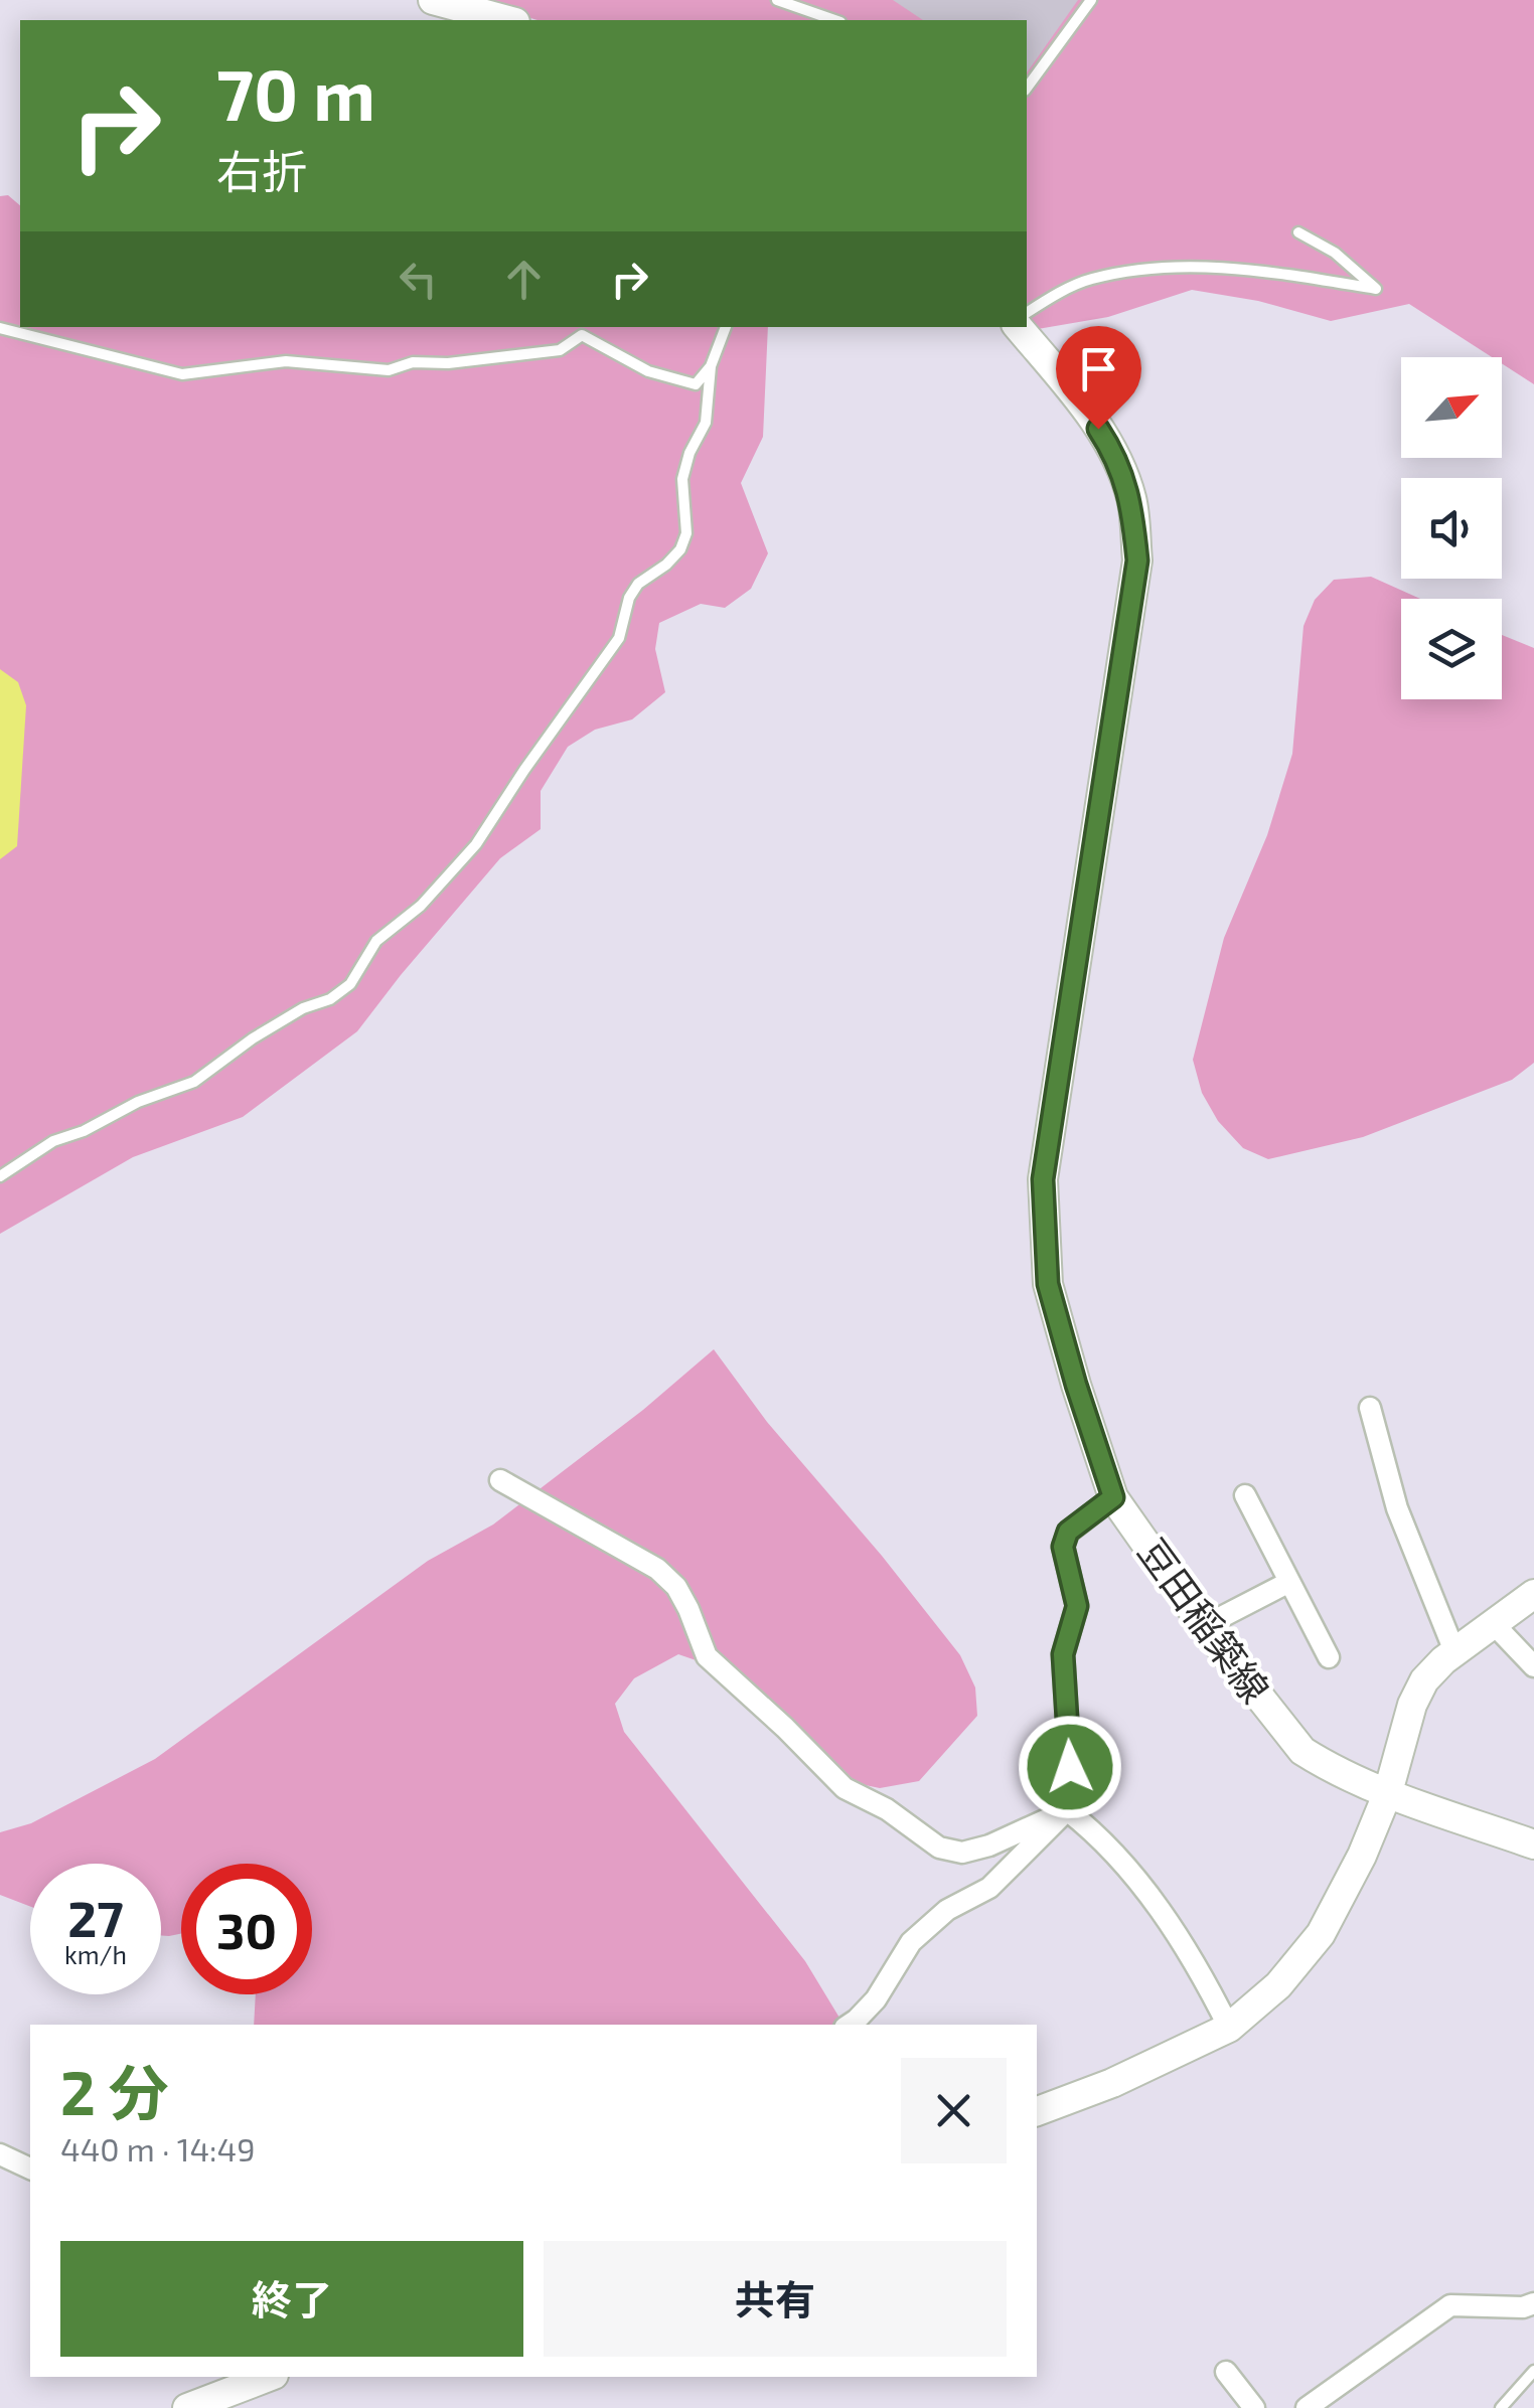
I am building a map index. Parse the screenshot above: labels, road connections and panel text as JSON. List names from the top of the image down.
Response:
{
  "streets": {
    "main road": ["豆田稲築線"]
  },
  "north": "top right",
  "page": {
    "turn": ["70 m", "右折"],
    "speed": "27 km/h",
    "limit": "30",
    "heading": ["2 分", "440 m · 14:49"],
    "buttons": ["終了", "共有"]
  }
}
